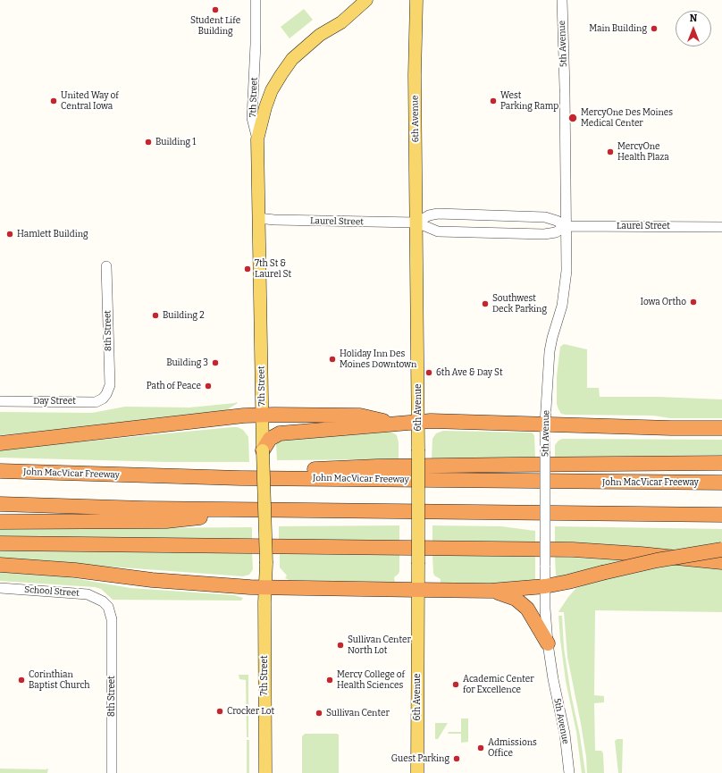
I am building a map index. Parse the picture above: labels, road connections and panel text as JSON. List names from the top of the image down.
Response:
{
  "streets": {
    "highway": ["John MacVicar Freeway"],
    "main road": ["7th Street", "6th Avenue"],
    "street": [
      "5th Avenue",
      "Laurel Street",
      "8th Street",
      "Day Street",
      "School Street"
    ]
  },
  "crossings": [
    ["5th Avenue", "Laurel Street"],
    ["7th Street", "Laurel Street"],
    ["6th Avenue", "Laurel Street"],
    ["8th Street", "Day Street"],
    ["8th Street", "School Street"]
  ],
  "places": [
    "Student Life Building",
    "Main Building",
    "United Way of Central Iowa",
    "West Parking Ramp",
    "MercyOne Des Moines Medical Center",
    "Building 1",
    "MercyOne Health Plaza",
    "Hamlett Building",
    "7th St & Laurel St",
    "Iowa Ortho",
    "Southwest Deck Parking",
    "Building 2",
    "Holiday Inn Des Moines Downtown",
    "Building 3",
    "6th Ave & Day St",
    "Path of Peace",
    "Sullivan Center North Lot",
    "Corinthian Baptist Church",
    "Mercy College of Health Sciences",
    "Academic Center for Excellence",
    "Crocker Lot",
    "Sullivan Center",
    "Admissions Office",
    "Guest Parking"
  ],
  "north": "top"
}
